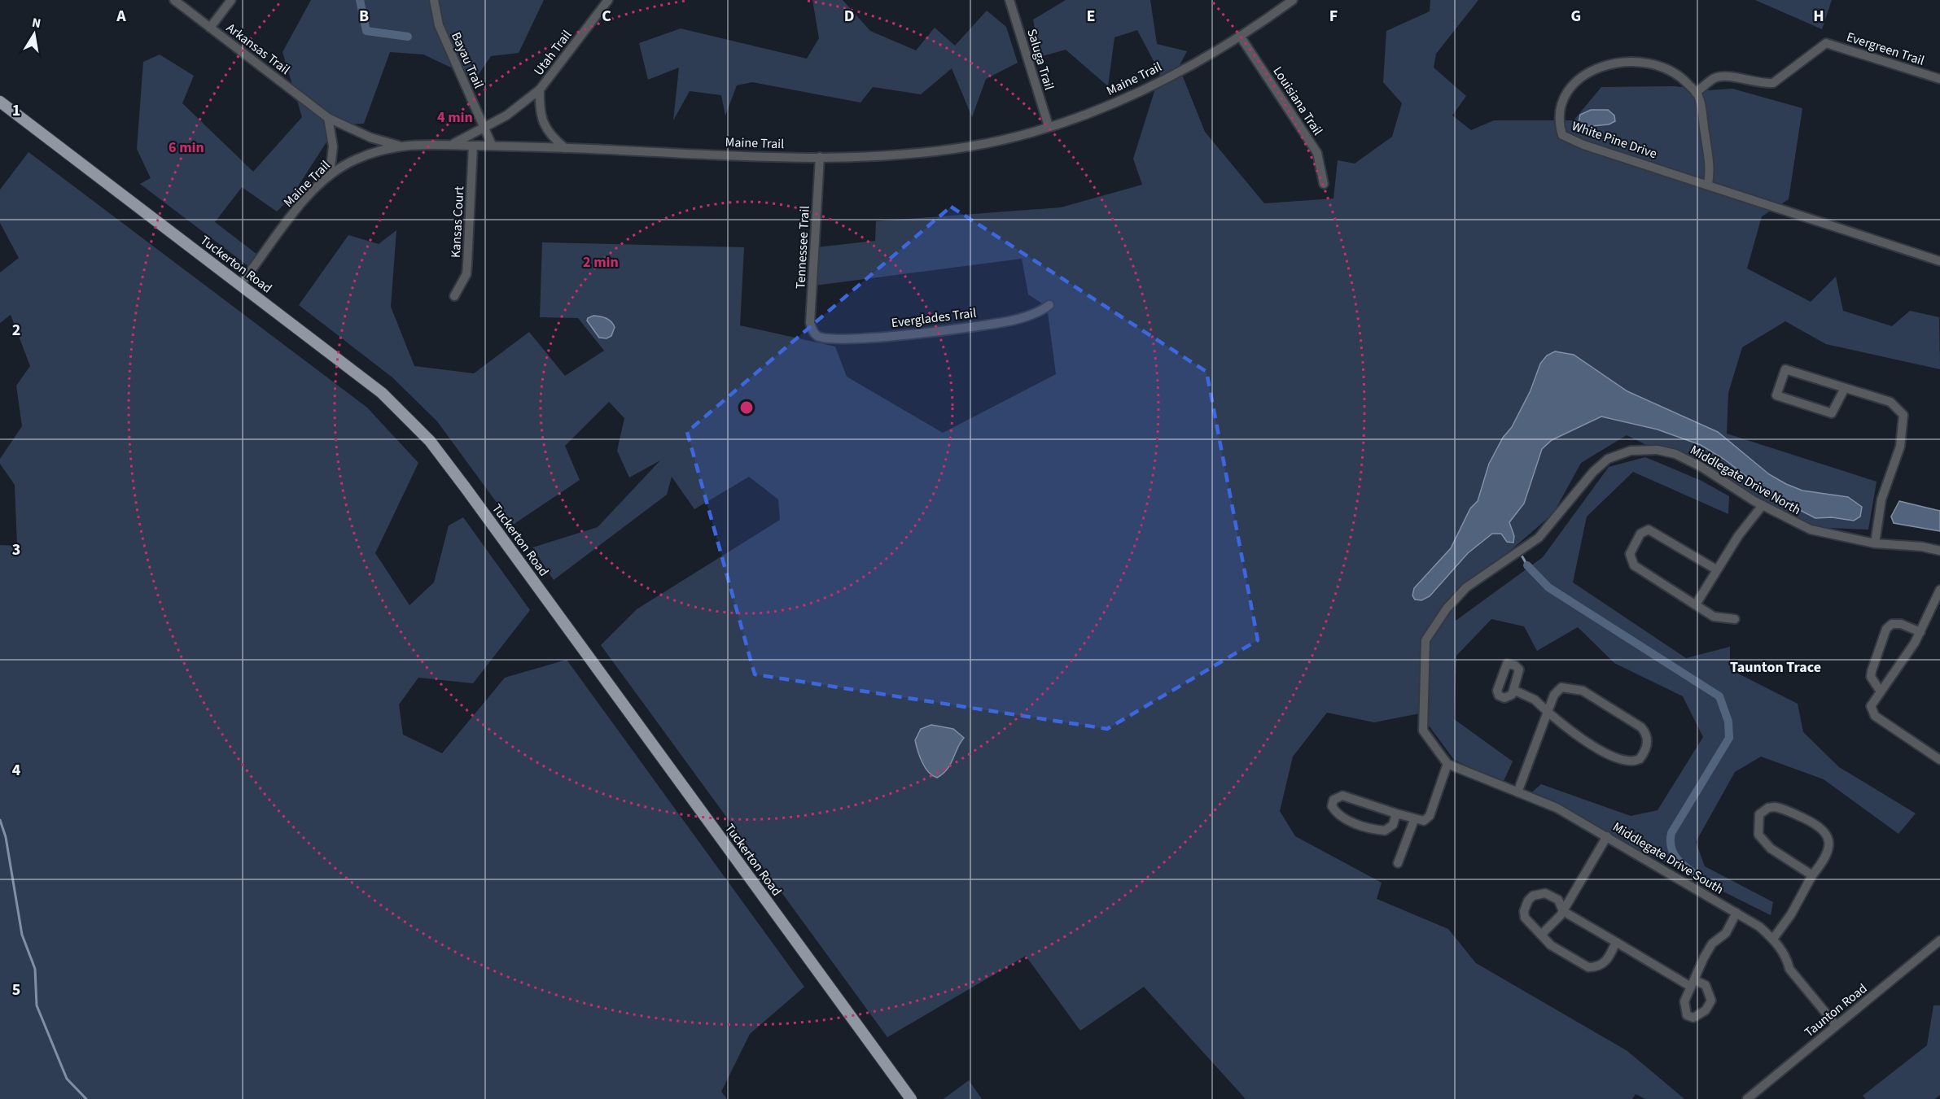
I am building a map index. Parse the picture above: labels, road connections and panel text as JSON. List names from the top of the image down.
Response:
{
  "streets": {
    "main road": ["Tuckerton Road"],
    "street": [
      "Arkansas Trail",
      "Evergreen Trail",
      "Utah Trail",
      "Saluga Trail",
      "Bayau Trail",
      "Maine Trail",
      "Louisiana Trail",
      "White Pine Drive",
      "Kansas Court",
      "Tennessee Trail",
      "Everglades Trail",
      "Middlegate Drive North",
      "Middlegate Drive South",
      "Taunton Road"
    ]
  },
  "crossings": [
    ["Arkansas Trail", "Maine Trail"],
    ["Evergreen Trail", "White Pine Drive"],
    ["Utah Trail", "Bayau Trail"],
    ["Utah Trail", "Maine Trail"],
    ["Saluga Trail", "Maine Trail"],
    ["Maine Trail", "Louisiana Trail"],
    ["Maine Trail", "Kansas Court"],
    ["Maine Trail", "Tennessee Trail"],
    ["Maine Trail", "Tuckerton Road"],
    ["Tennessee Trail", "Everglades Trail"],
    ["Middlegate Drive North", "Middlegate Drive South"],
    ["Middlegate Drive South", "Taunton Road"]
  ],
  "districts": ["Taunton Trace"],
  "north": "top",
  "grid": {
    "columns": [
      "A",
      "B",
      "C",
      "D",
      "E",
      "F",
      "G",
      "H"
    ],
    "rows": [
      "1",
      "2",
      "3",
      "4",
      "5"
    ]
  },
  "rings": ["4 min", "6 min", "2 min"]
}
